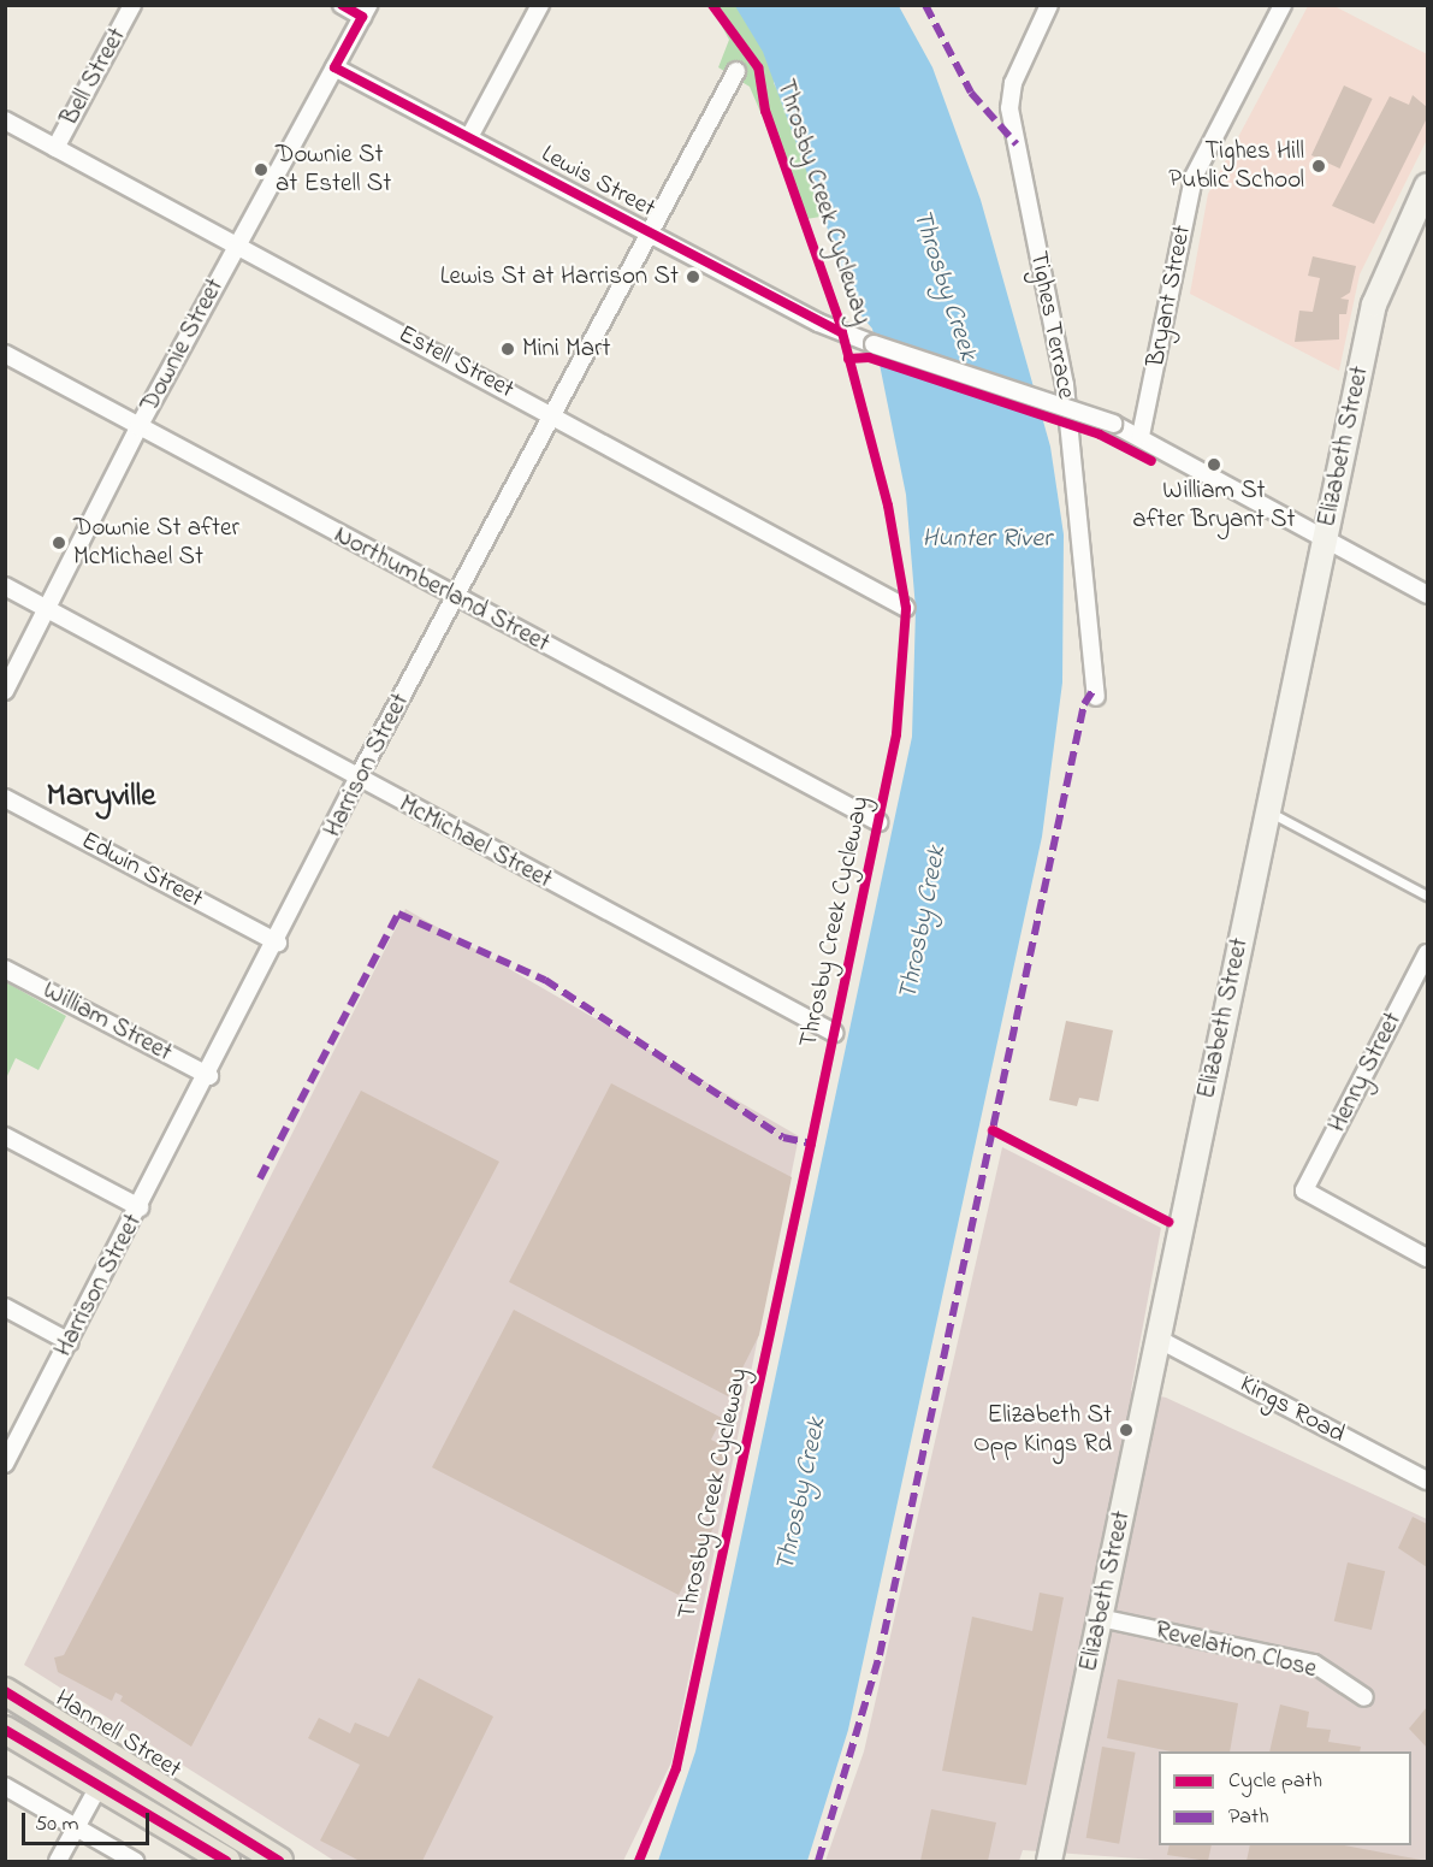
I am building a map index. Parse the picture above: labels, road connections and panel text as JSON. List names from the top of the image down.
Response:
{
  "streets": {
    "highway": ["Hannell Street"],
    "main road": ["Elizabeth Street"],
    "street": [
      "Bell Street",
      "Lewis Street",
      "Bryant Street",
      "Tighes Terrace",
      "Downie Street",
      "Estell Street",
      "Northumberland Street",
      "Harrison Street",
      "McMichael Street",
      "Edwin Street",
      "William Street",
      "Henry Street",
      "Kings Road",
      "Revelation Close"
    ],
    "cycle path": ["Throsby Creek Cycleway"]
  },
  "crossings": [
    ["Bell Street", "Estell Street"],
    ["Lewis Street", "Bryant Street"],
    ["Lewis Street", "Downie Street"],
    ["Lewis Street", "Harrison Street"],
    ["Downie Street", "Estell Street"],
    ["Downie Street", "Northumberland Street"],
    ["Downie Street", "McMichael Street"],
    ["Estell Street", "Harrison Street"],
    ["Elizabeth Street", "Kings Road"],
    ["Elizabeth Street", "Revelation Close"],
    ["Northumberland Street", "Harrison Street"],
    ["Harrison Street", "McMichael Street"],
    ["Harrison Street", "Edwin Street"],
    ["Harrison Street", "William Street"]
  ],
  "districts": ["Maryville"],
  "water": ["Throsby Creek", "Hunter River"],
  "places": [
    "Tighes Hill Public School",
    "Downie St at Estell St",
    "Lewis St at Harrison St",
    "Mini Mart",
    "William St after Bryant St",
    "Downie St after McMichael St",
    "Elizabeth St Opp Kings Rd"
  ],
  "legend": ["Cycle path", "Path"],
  "scale_bar": "50 m"
}
